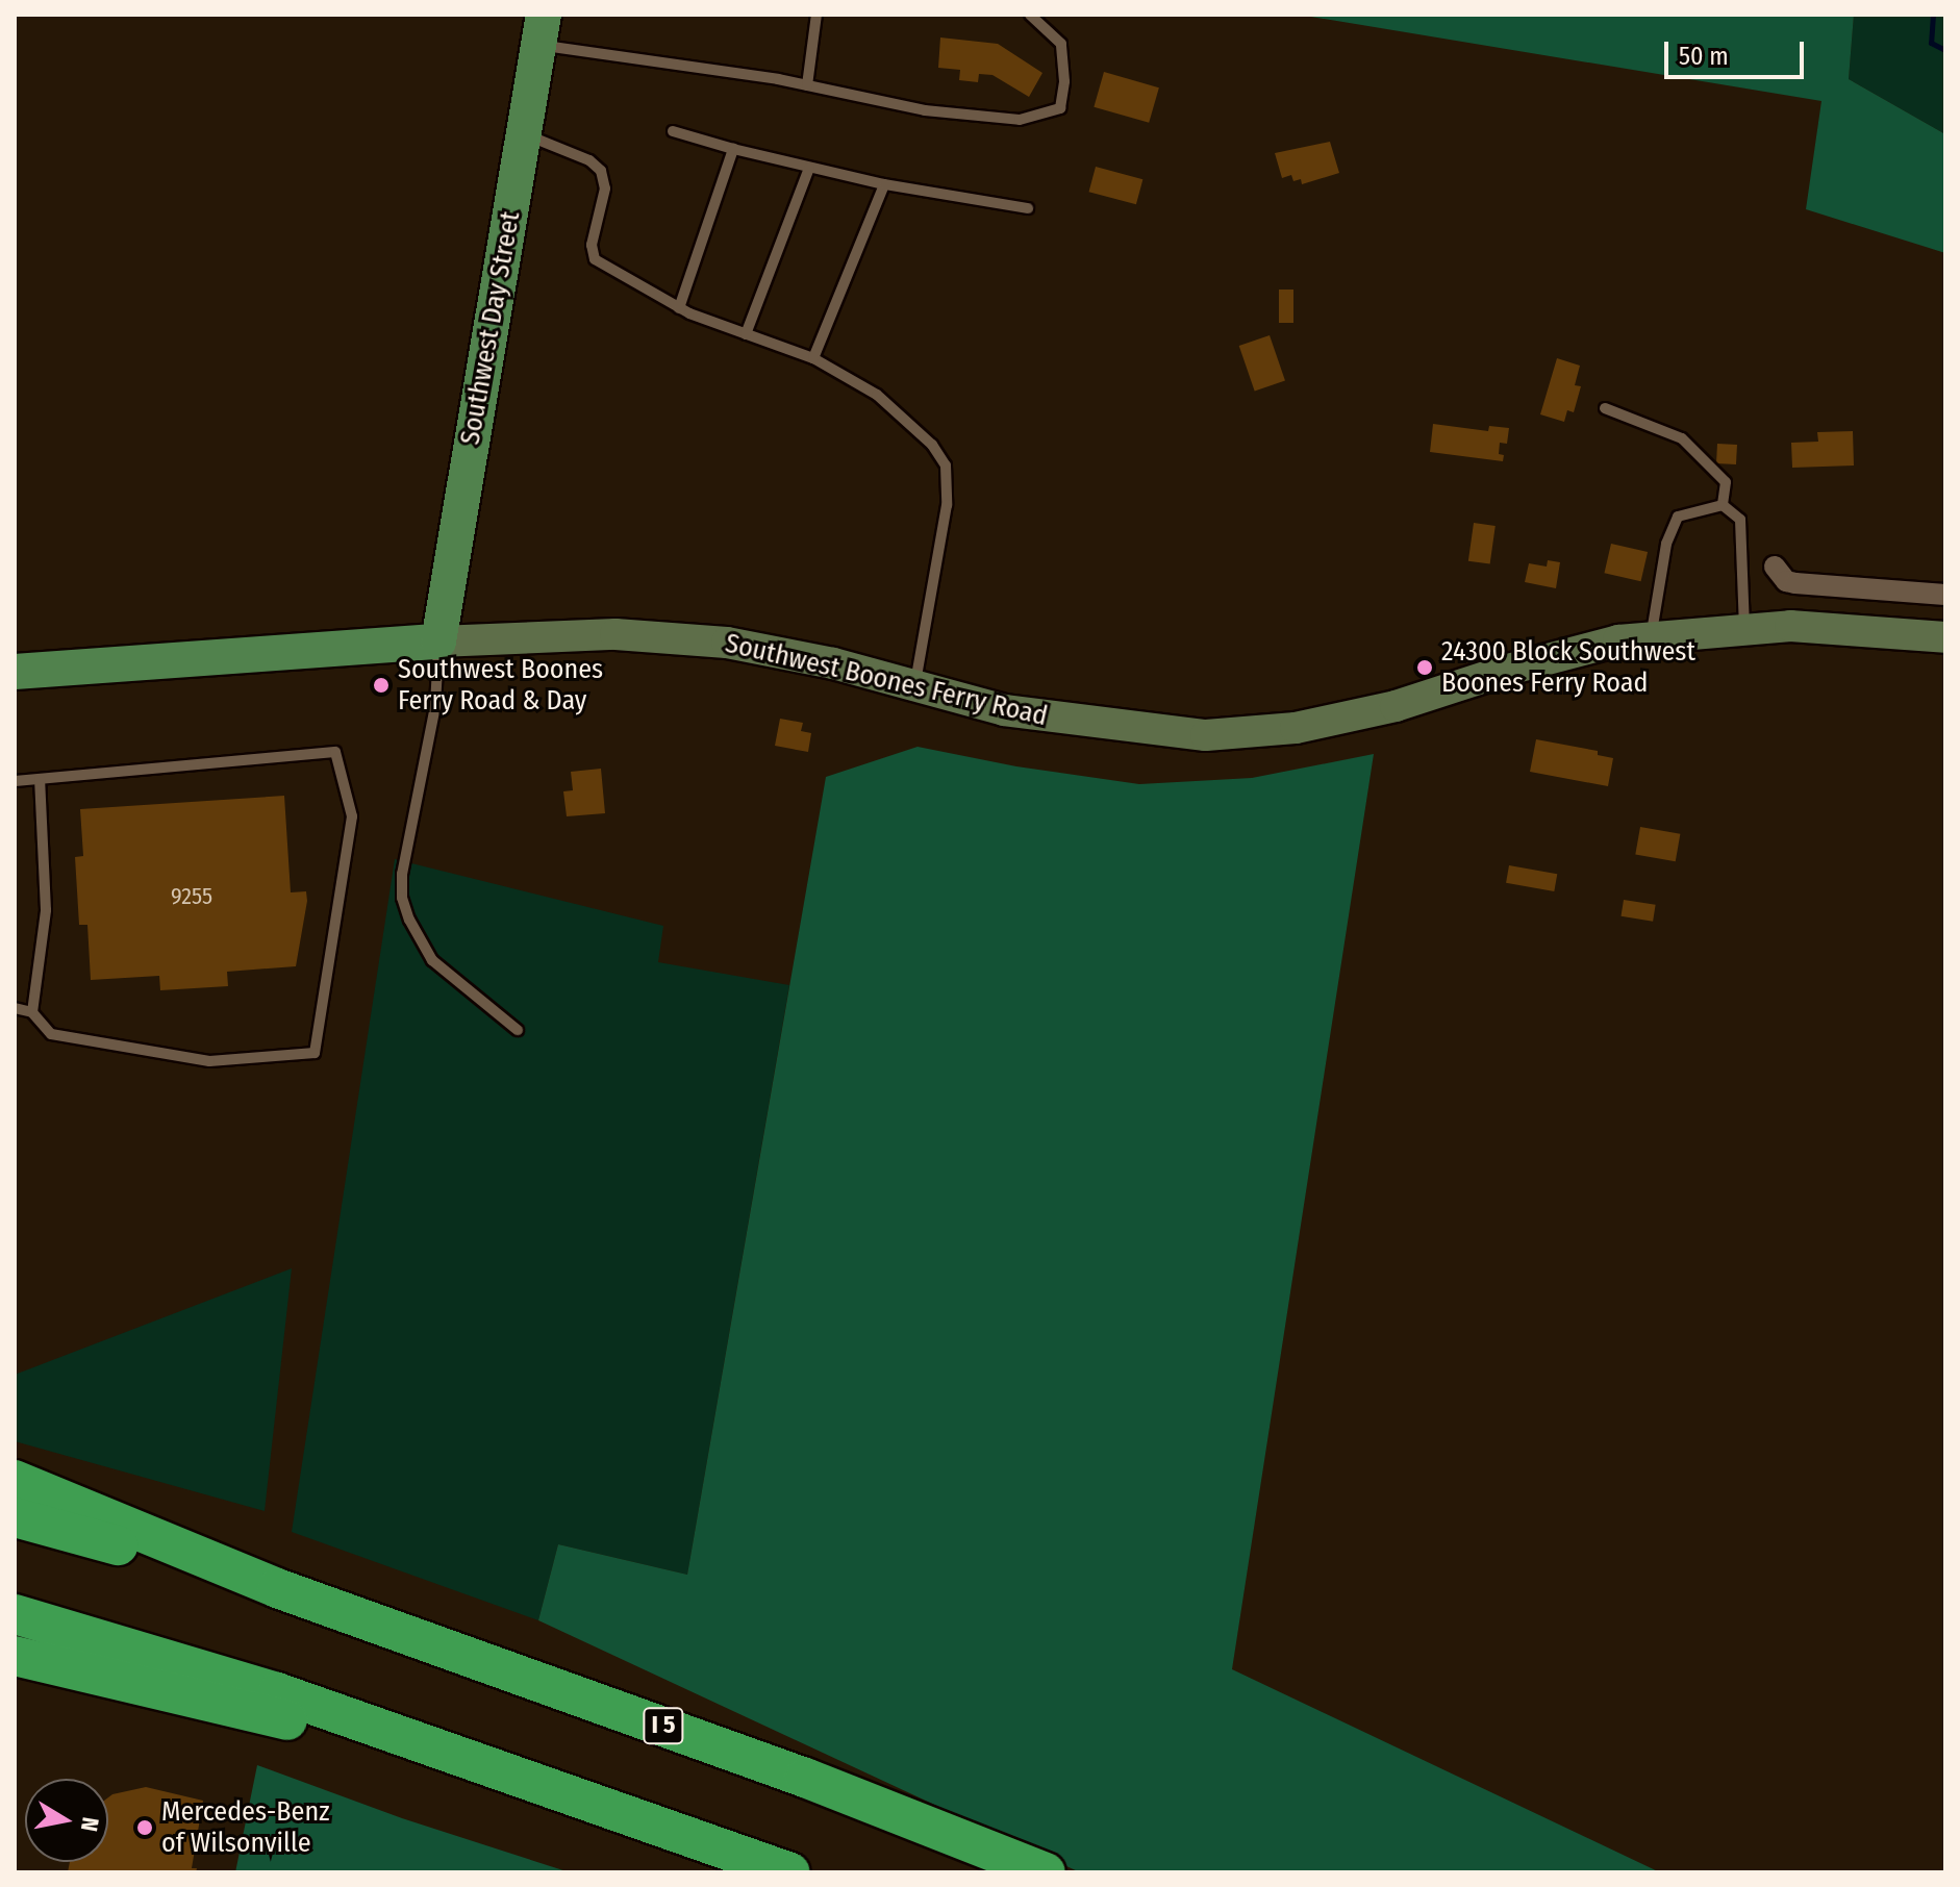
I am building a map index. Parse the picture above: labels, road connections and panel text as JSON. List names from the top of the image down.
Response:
{
  "streets": {
    "highway": ["I 5"],
    "main road": ["Southwest Day Street", "Southwest Boones Ferry Road"]
  },
  "crossings": [
    ["Southwest Day Street", "Southwest Boones Ferry Road"]
  ],
  "places": ["24300 Block Southwest Boones Ferry Road", "Southwest Boones Ferry Road & Day", "Mercedes-Benz of Wilsonville"],
  "house_numbers": ["9255"],
  "scale_bar": "50 m",
  "north": "right"
}
